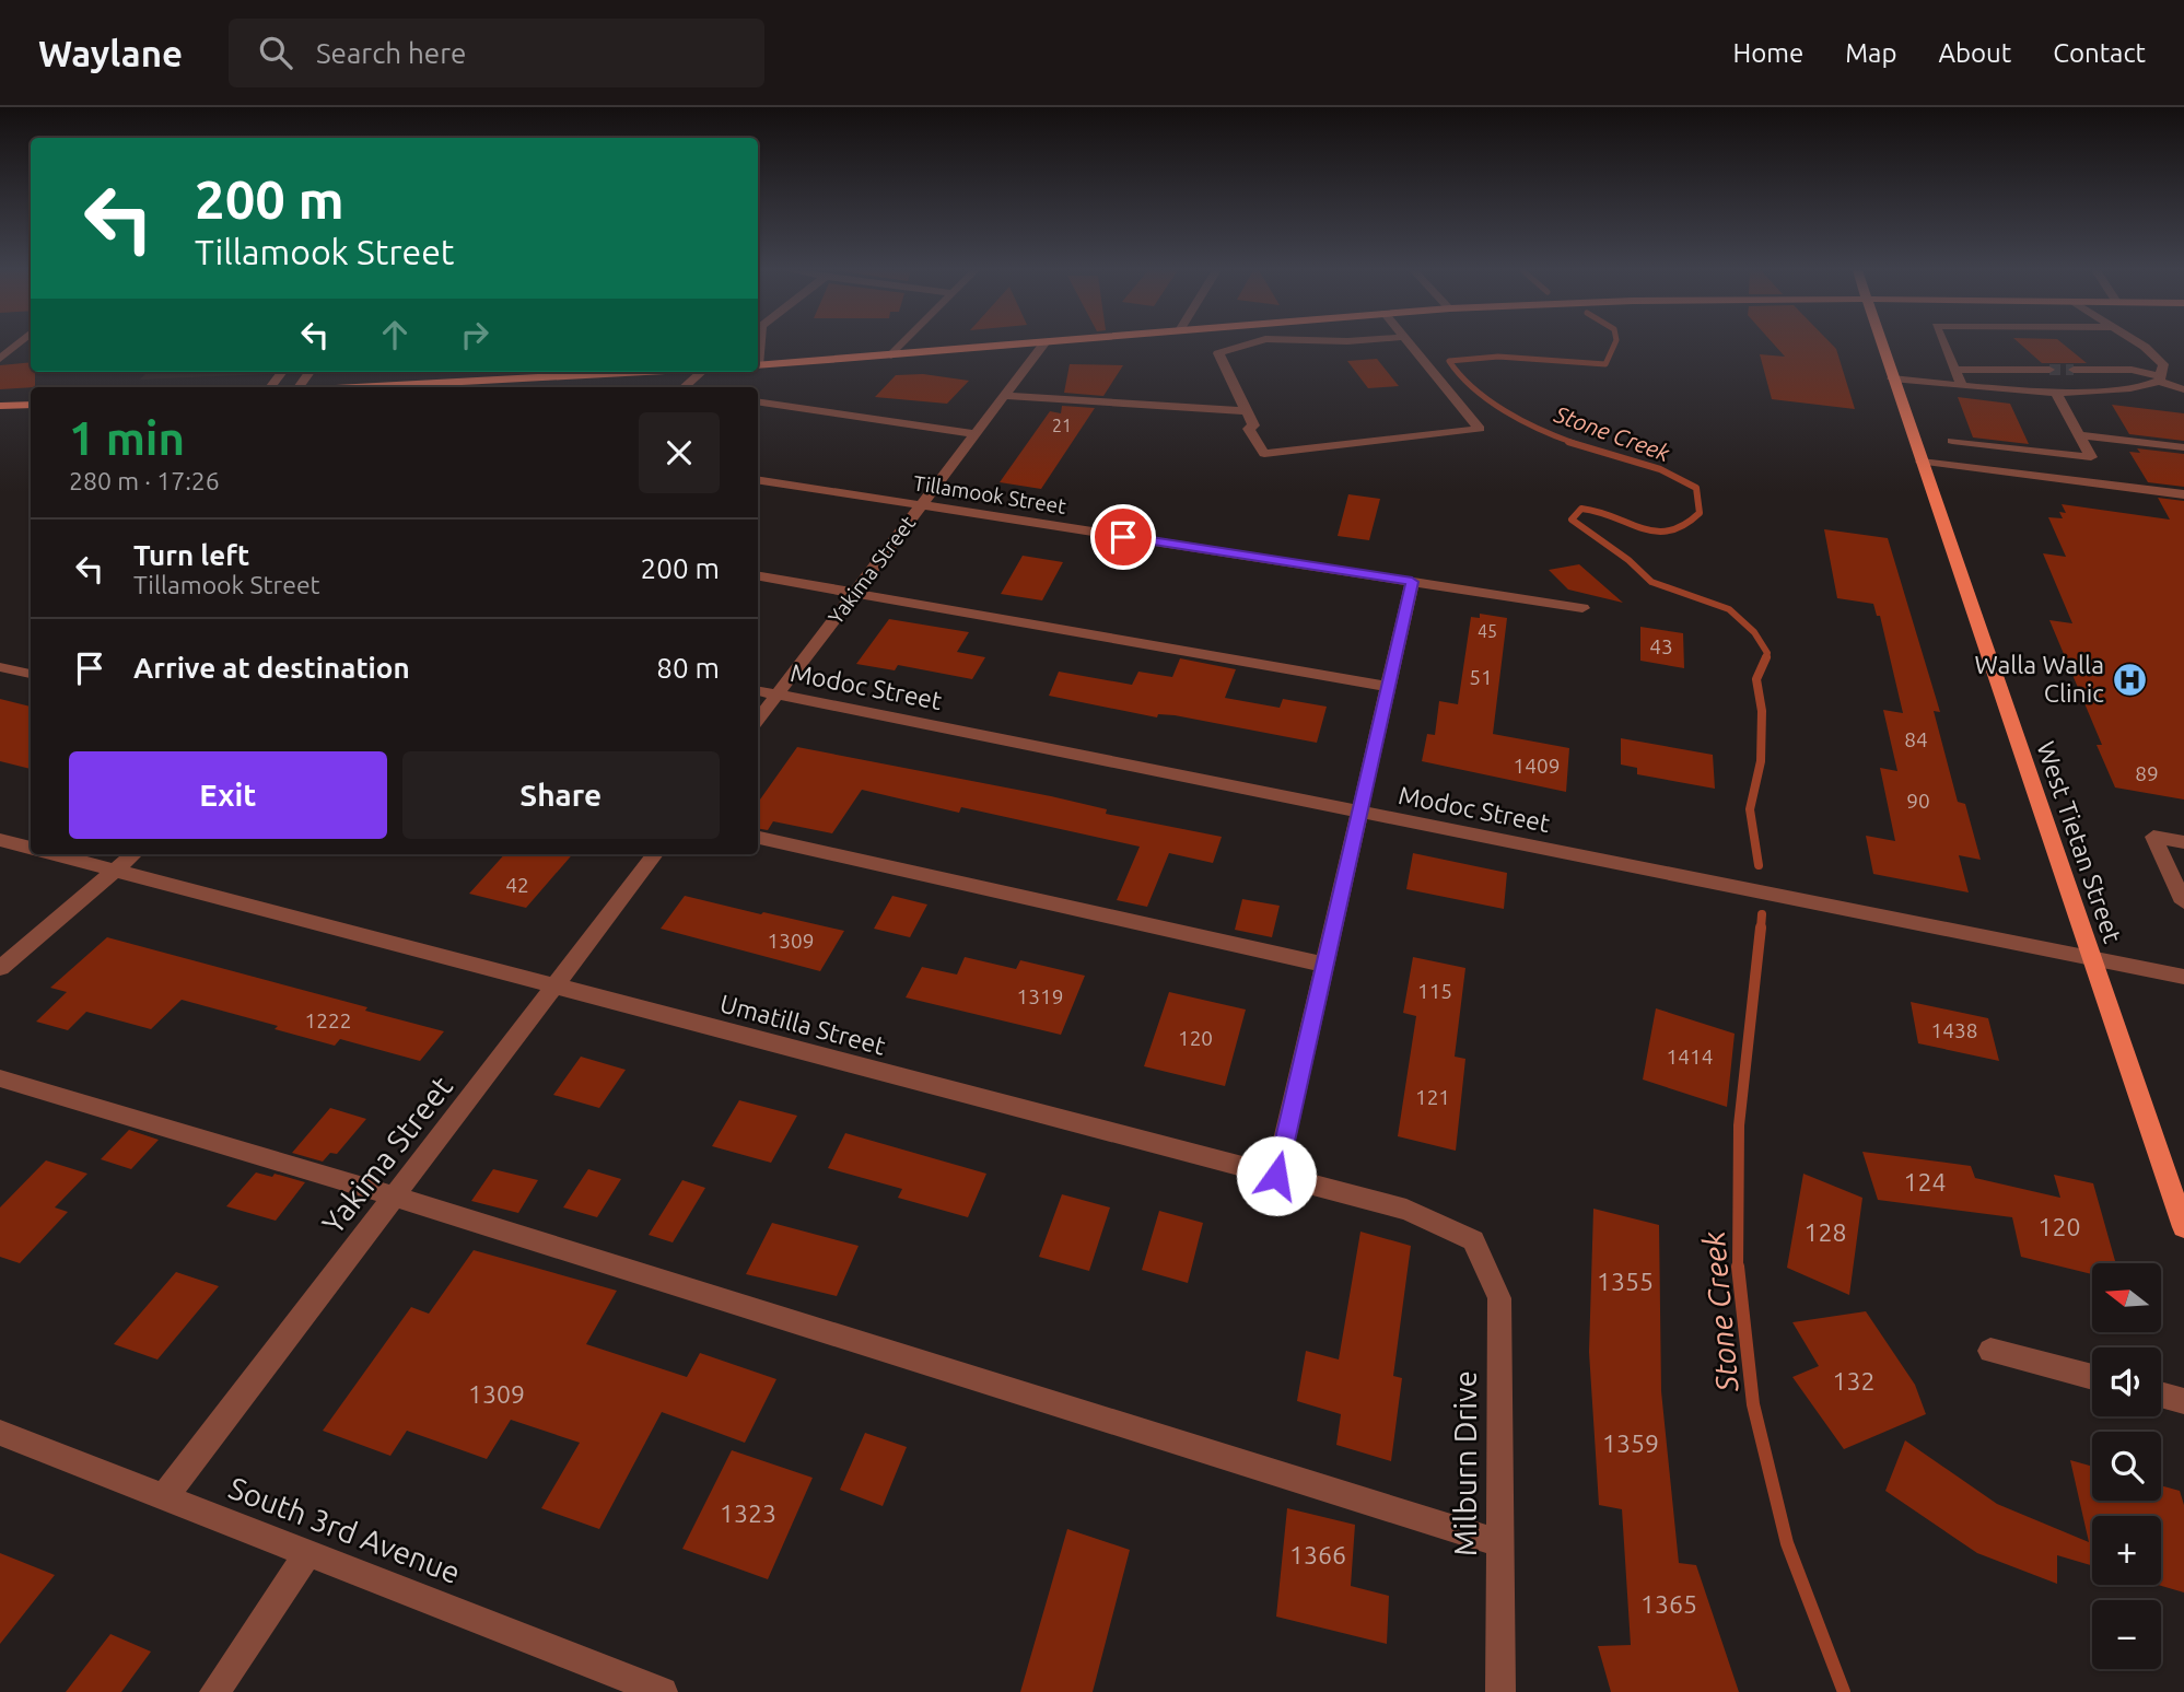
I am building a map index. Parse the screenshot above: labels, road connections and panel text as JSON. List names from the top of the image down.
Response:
{
  "streets": {
    "main road": ["West Tietan Street"],
    "street": [
      "Tillamook Street",
      "Yakima Street",
      "Modoc Street",
      "Umatilla Street",
      "Milburn Drive",
      "South 3rd Avenue"
    ]
  },
  "crossings": [
    ["Tillamook Street", "Yakima Street"],
    ["Yakima Street", "Modoc Street"],
    ["Yakima Street", "Umatilla Street"],
    ["Yakima Street", "South 3rd Avenue"],
    ["Modoc Street", "West Tietan Street"],
    ["Umatilla Street", "Milburn Drive"]
  ],
  "water": ["Stone Creek"],
  "places": {
    "hospital": ["Walla Walla Clinic"]
  },
  "house_numbers": [
    "21",
    "45",
    "43",
    "51",
    "84",
    "1409",
    "89",
    "90",
    "42",
    "1309",
    "115",
    "1319",
    "1222",
    "1438",
    "120",
    "1414",
    "121",
    "124",
    "120",
    "128",
    "1355",
    "132",
    "1309",
    "1359",
    "1323",
    "1366",
    "1365"
  ],
  "north": "left",
  "page": {
    "header": "Waylane",
    "search": "Search here",
    "nav": [
      "Home",
      "Map",
      "About",
      "Contact"
    ],
    "turn": ["200 m", "Tillamook Street"],
    "heading": ["1 min", "280 m · 17:26"],
    "list": [
      {
        "name": "Turn left",
        "note": "Tillamook Street",
        "value": "200 m"
      },
      {
        "name": "Arrive at destination",
        "value": "80 m"
      }
    ],
    "buttons": ["Exit", "Share"],
    "map_buttons": ["+", "−"]
  }
}
